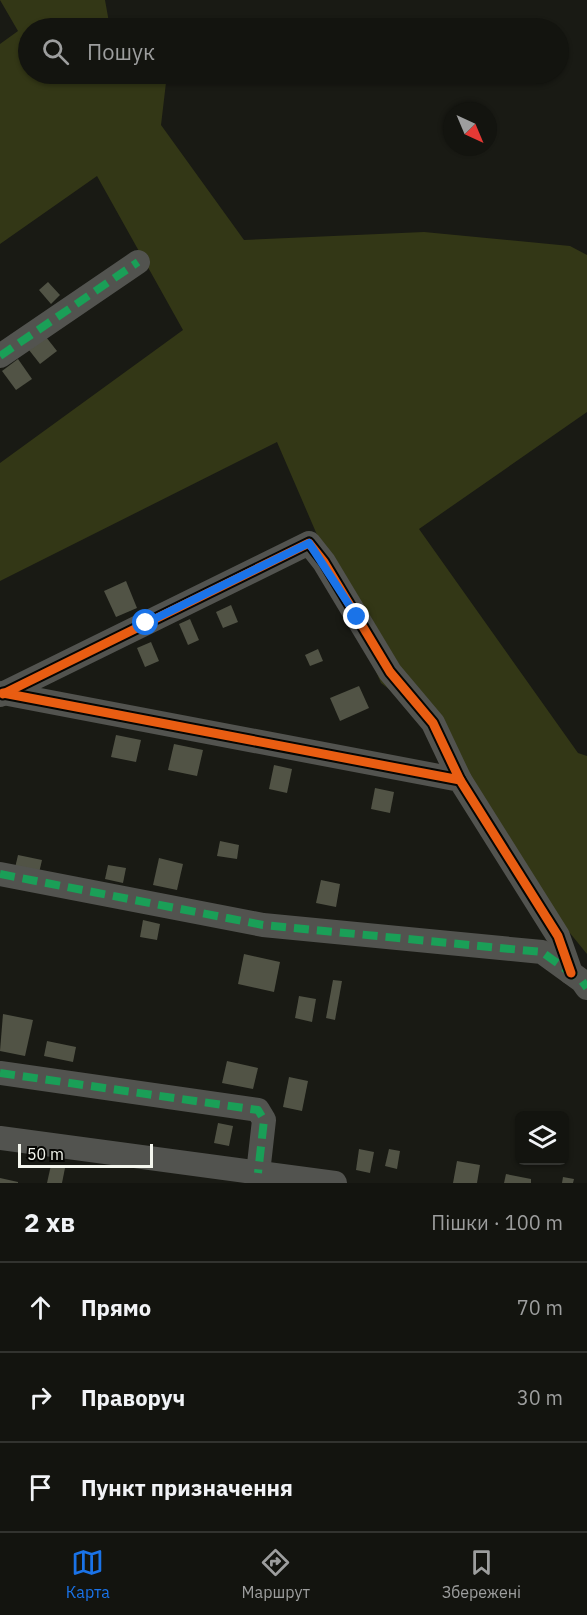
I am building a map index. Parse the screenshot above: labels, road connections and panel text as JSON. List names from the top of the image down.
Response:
{
  "scale_bar": "50 m",
  "north": "bottom right",
  "page": {
    "search": "Пошук",
    "scale": "50 m",
    "heading": ["2 хв", "Пішки · 100 m"],
    "list": [
      ["Прямо", "70 m"],
      ["Праворуч", "30 m"],
      "Пункт призначення"
    ],
    "nav": ["Карта", "Маршрут", "Збережені"]
  }
}
